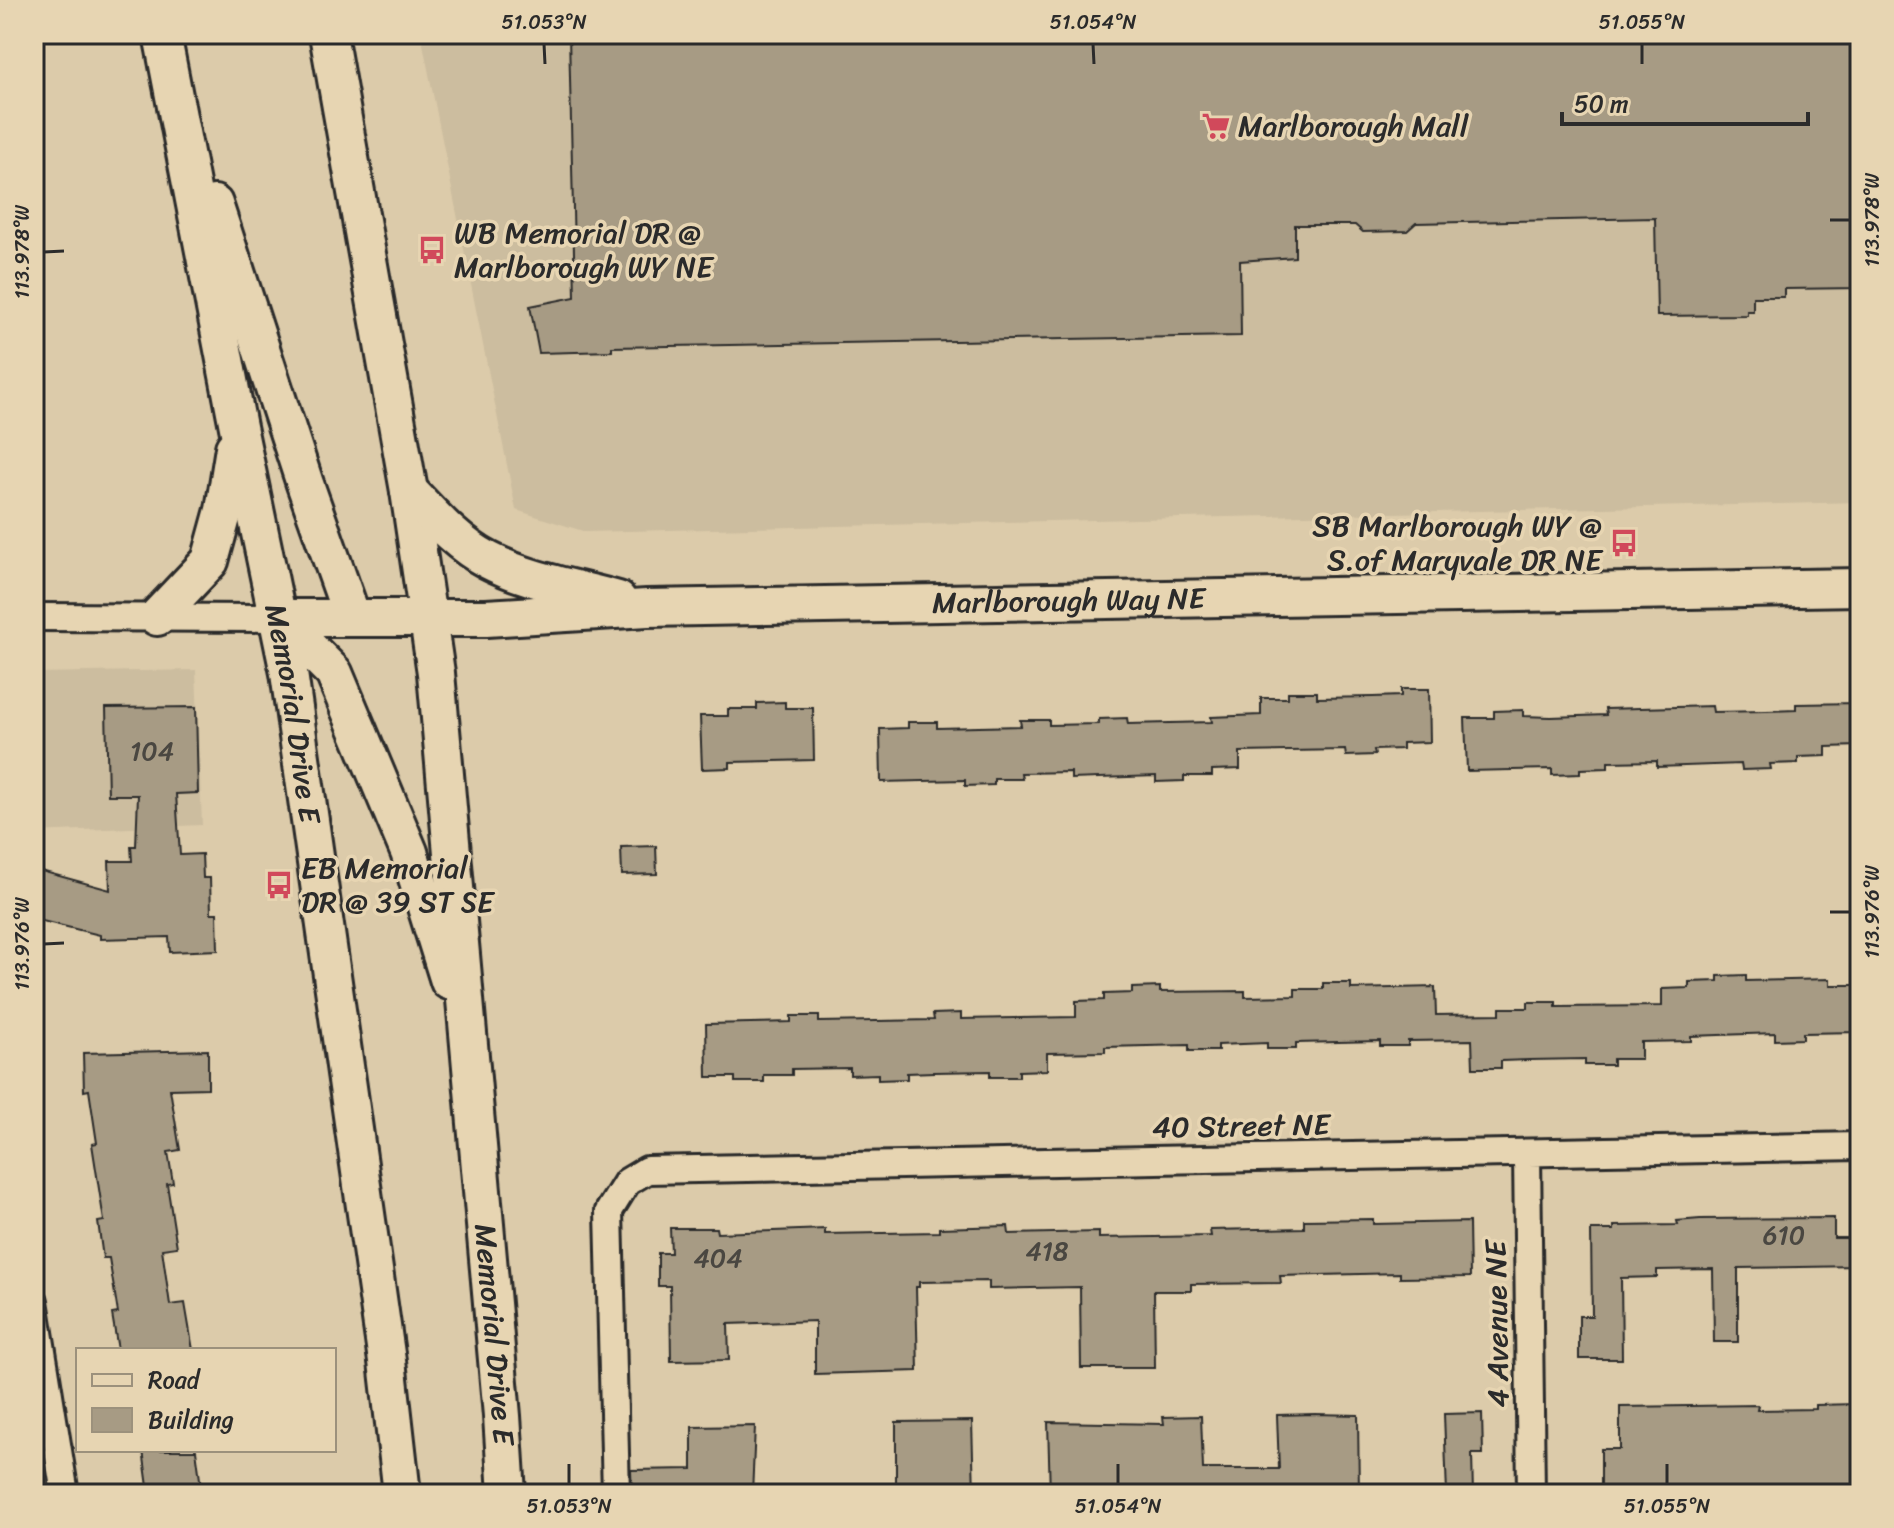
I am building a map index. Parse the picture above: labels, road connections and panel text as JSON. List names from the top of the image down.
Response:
{
  "streets": {
    "main road": ["Marlborough Way NE", "Memorial Drive E"],
    "street": ["40 Street NE", "4 Avenue NE"]
  },
  "crossings": [
    ["Marlborough Way NE", "Memorial Drive E"],
    ["40 Street NE", "4 Avenue NE"]
  ],
  "places": {
    "supermarket": ["Marlborough Mall"],
    "bus stop": ["WB Memorial DR @ Marlborough WY NE", "SB Marlborough WY @ S.of Maryvale DR NE", "EB Memorial DR @ 39 ST SE"]
  },
  "house_numbers": [
    "104",
    "610",
    "418",
    "404"
  ],
  "legend": ["Road", "Building"],
  "scale_bar": "50 m",
  "coordinates": [
    "51.053°N",
    "51.054°N",
    "51.055°N",
    "113.978°W",
    "113.976°W"
  ]
}
